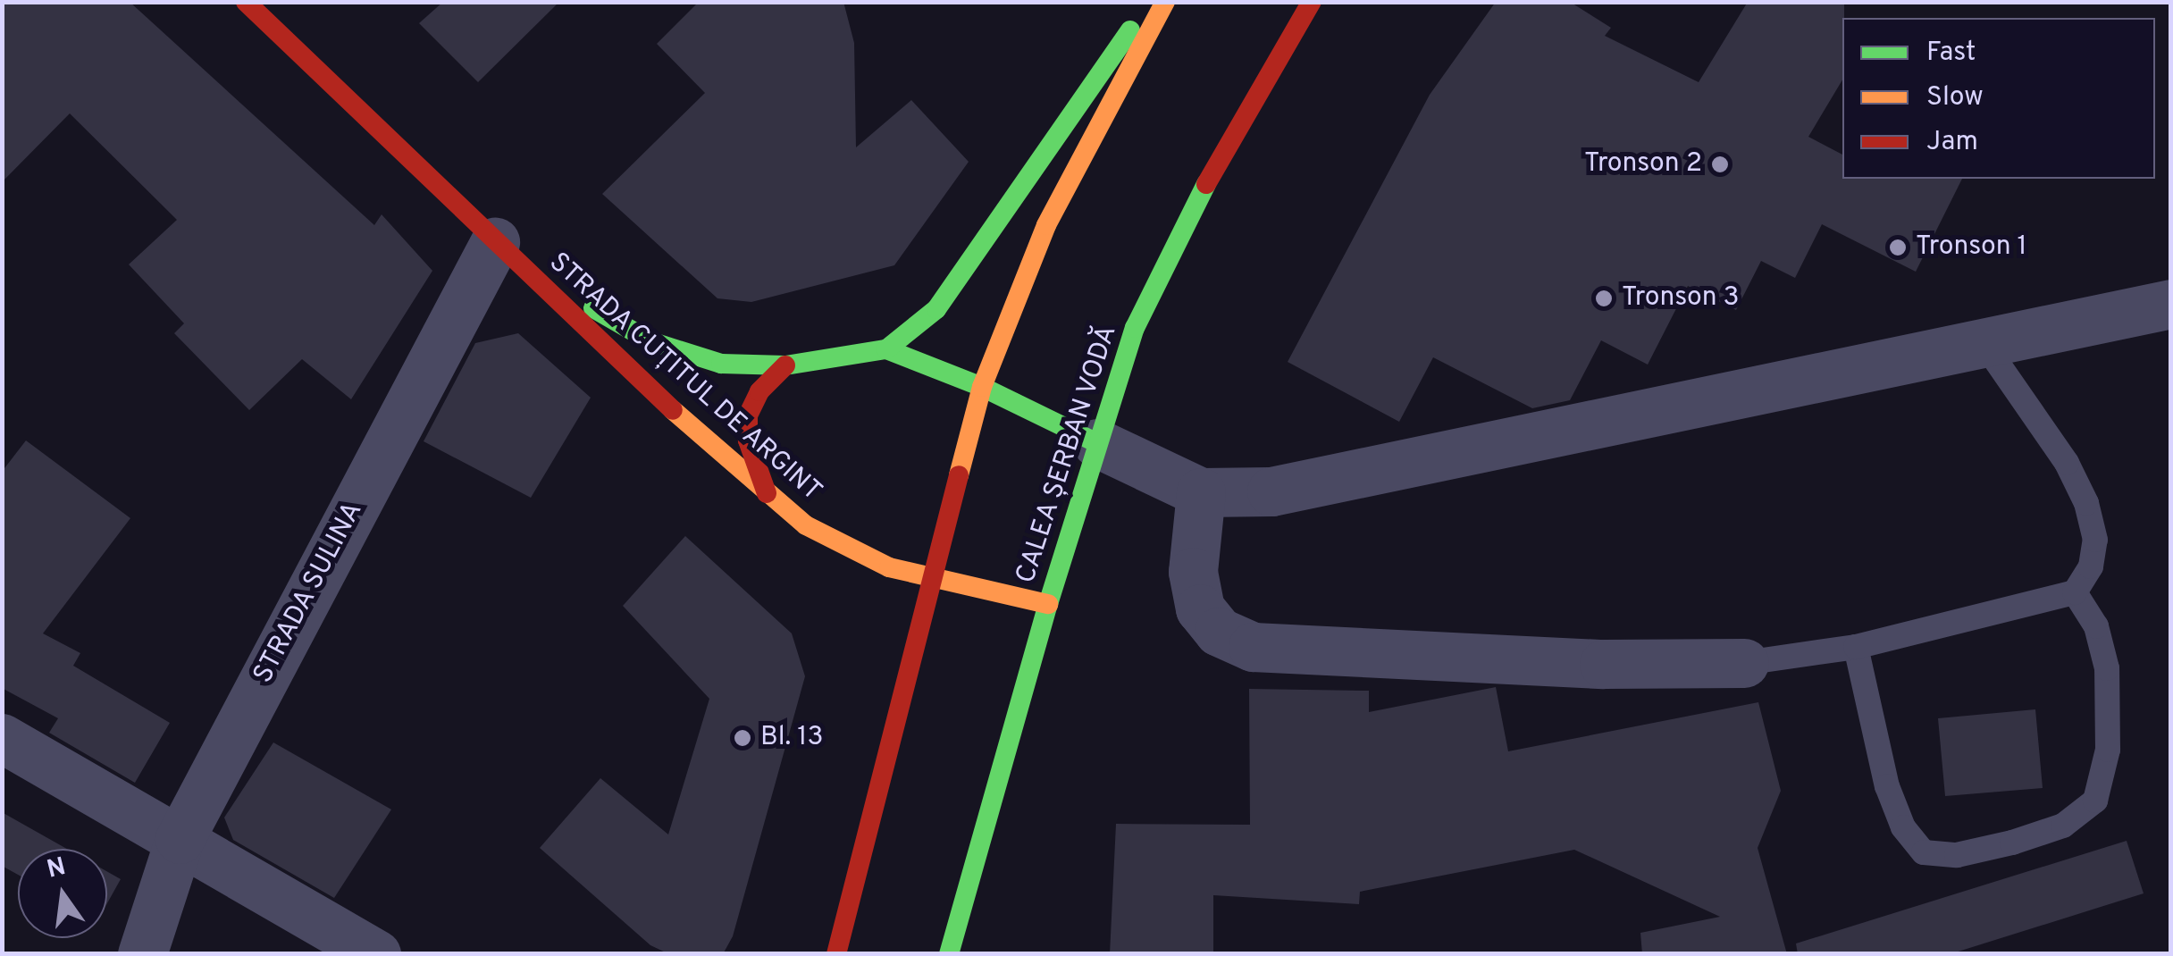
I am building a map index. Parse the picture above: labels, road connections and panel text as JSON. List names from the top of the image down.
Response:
{
  "streets": {
    "street": ["STRADA CUȚITUL DE ARGINT", "CALEA ȘERBAN VODĂ", "STRADA SULINA"]
  },
  "crossings": [
    ["STRADA CUȚITUL DE ARGINT", "CALEA ȘERBAN VODĂ"],
    ["STRADA CUȚITUL DE ARGINT", "STRADA SULINA"]
  ],
  "places": [
    "Tronson 2",
    "Tronson 1",
    "Tronson 3",
    "Bl. 13"
  ],
  "legend": ["Fast", "Slow", "Jam"],
  "north": "top"
}
